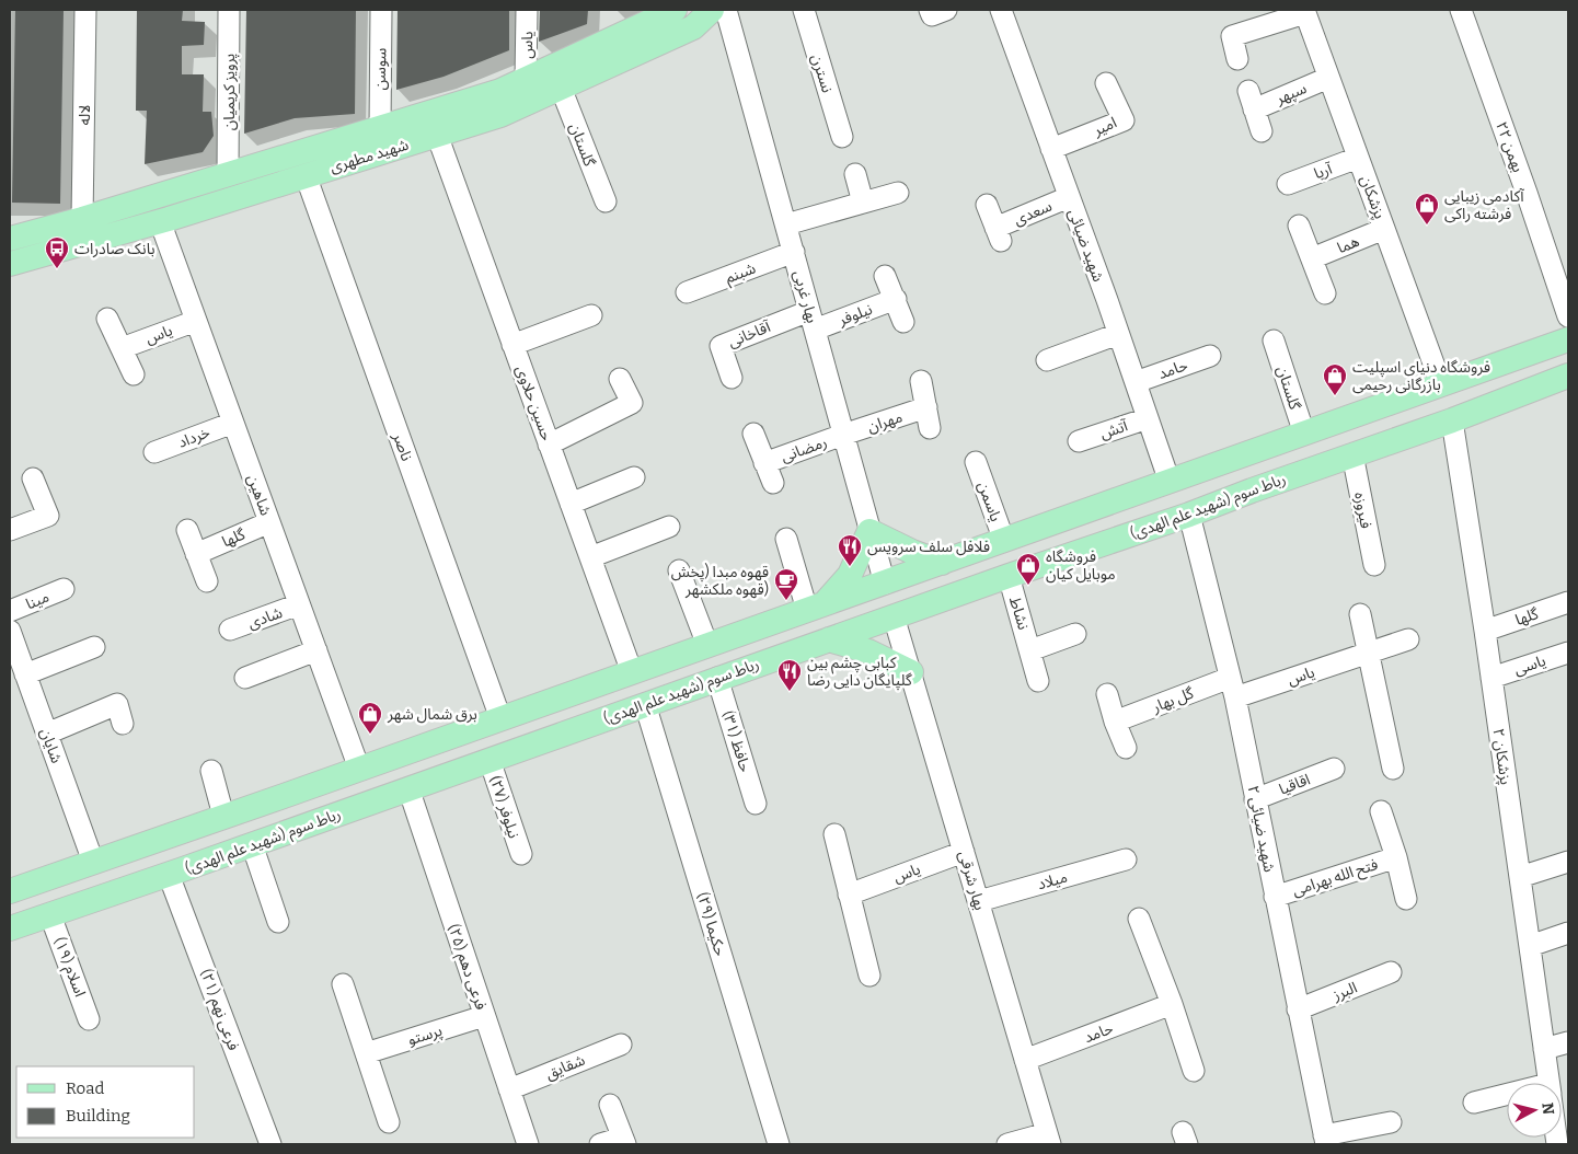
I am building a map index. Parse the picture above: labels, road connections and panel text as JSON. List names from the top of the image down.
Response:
{
  "streets": {
    "main road": ["شهید مطهری", "رباط سوم (شهید علم الهدی)"],
    "street": [
      "یاس",
      "سوسن",
      "نسترن",
      "پرویز کریمیان",
      "سپهر",
      "لاله",
      "امیر",
      "گلستان",
      "۲۲ بهمن",
      "آریا",
      "پزشکان",
      "سعدی",
      "هما",
      "شهید ضیائی",
      "شبنم",
      "بهار غربی",
      "نیلوفر",
      "آقاخانی",
      "حامد",
      "حسین حلاوی",
      "مهران",
      "آتش",
      "خرداد",
      "ناصر",
      "رمضانی",
      "شاهین",
      "یاسمن",
      "فیروزه",
      "گلها",
      "مینا",
      "نشاط",
      "شادی",
      "یاسی",
      "گل بهار",
      "حافظ (۳۱)",
      "شایان",
      "پزشکان ۲",
      "اقاقیا",
      "نیلوفر (۲۷)",
      "شهید ضیائی ۲",
      "فتح الله بهرامی",
      "بهار شرقی",
      "میلاد",
      "حکیما (۲۹)",
      "اسلام (۱۹)",
      "فرعی دهم (۲۵)",
      "البرز",
      "فرعی نهم (۲۱)",
      "پرستو",
      "شقایق"
    ]
  },
  "crossings": [
    ["یاس", "شهید مطهری"],
    ["یاس", "شاهین"],
    ["یاس", "شهید ضیائی ۲"],
    ["یاس", "بهار شرقی"],
    ["سوسن", "شهید مطهری"],
    ["پرویز کریمیان", "شهید مطهری"],
    ["سپهر", "پزشکان"],
    ["لاله", "شهید مطهری"],
    ["امیر", "شهید ضیائی"],
    ["گلستان", "شهید مطهری"],
    ["شهید مطهری", "حسین حلاوی"],
    ["شهید مطهری", "ناصر"],
    ["شهید مطهری", "شاهین"],
    ["آریا", "پزشکان"],
    ["پزشکان", "هما"],
    ["سعدی", "شهید ضیائی"],
    ["شهید ضیائی", "حامد"],
    ["شهید ضیائی", "آتش"],
    ["شبنم", "بهار غربی"],
    ["بهار غربی", "نیلوفر"],
    ["بهار غربی", "آقاخانی"],
    ["بهار غربی", "مهران"],
    ["بهار غربی", "رمضانی"],
    ["نیلوفر", "آقاخانی"],
    ["حامد", "بهار شرقی"],
    ["مهران", "رمضانی"],
    ["خرداد", "شاهین"],
    ["شاهین", "گلها"],
    ["شاهین", "شادی"],
    ["رباط سوم (شهید علم الهدی)", "فیروزه"],
    ["رباط سوم (شهید علم الهدی)", "نشاط"],
    ["رباط سوم (شهید علم الهدی)", "حافظ (۳۱)"],
    ["رباط سوم (شهید علم الهدی)", "پزشکان ۲"],
    ["رباط سوم (شهید علم الهدی)", "نیلوفر (۲۷)"],
    ["رباط سوم (شهید علم الهدی)", "شهید ضیائی ۲"],
    ["رباط سوم (شهید علم الهدی)", "بهار شرقی"],
    ["رباط سوم (شهید علم الهدی)", "حکیما (۲۹)"],
    ["رباط سوم (شهید علم الهدی)", "اسلام (۱۹)"],
    ["رباط سوم (شهید علم الهدی)", "فرعی دهم (۲۵)"],
    ["رباط سوم (شهید علم الهدی)", "فرعی نهم (۲۱)"],
    ["گلها", "پزشکان ۲"],
    ["یاسی", "پزشکان ۲"],
    ["گل بهار", "شهید ضیائی ۲"],
    ["اقاقیا", "شهید ضیائی ۲"],
    ["شهید ضیائی ۲", "فتح الله بهرامی"],
    ["شهید ضیائی ۲", "البرز"],
    ["بهار شرقی", "میلاد"],
    ["فرعی دهم (۲۵)", "پرستو"],
    ["فرعی دهم (۲۵)", "شقایق"]
  ],
  "places": {
    "shop": [
      "آکادمی زیبایی فرشته راکی",
      "فروشگاه دنیای اسپلیت بازرگانی رحیمی",
      "فروشگاه موبایل کیان",
      "برق شمال شهر"
    ],
    "bus stop": ["بانک صادرات"],
    "restaurant": ["فلافل سلف سرویس", "کبابی چشم بین گلپایگان دایی رضا"],
    "cafe": ["قهوه مبدا (پخش قهوه ملکشهر)"]
  },
  "legend": ["Road", "Building"],
  "north": "right"
}
